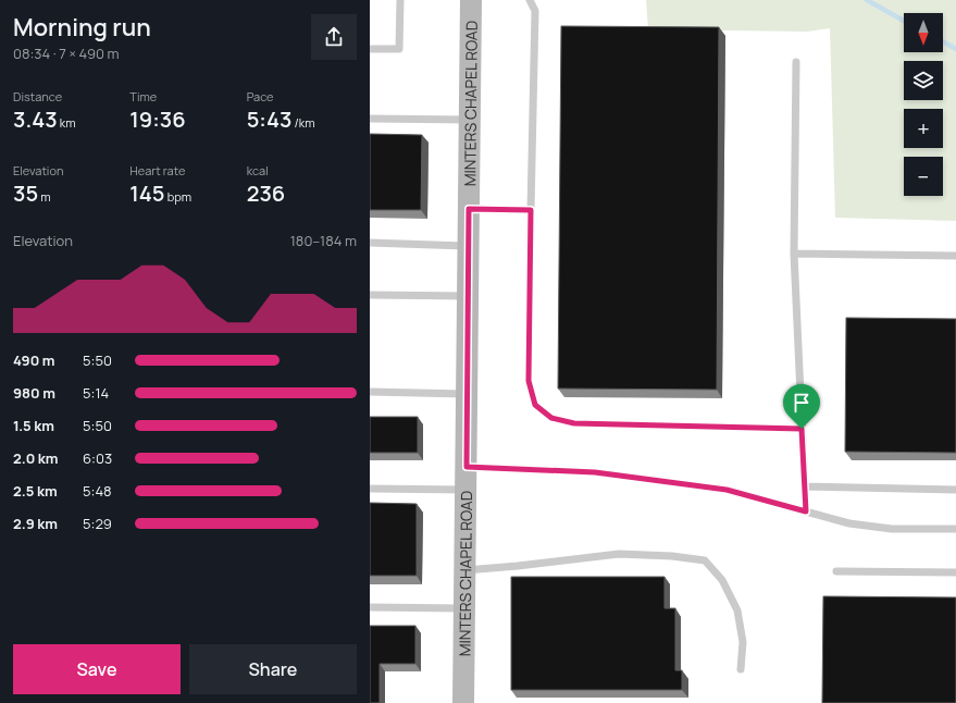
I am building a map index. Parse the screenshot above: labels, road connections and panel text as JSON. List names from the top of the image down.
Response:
{
  "streets": {
    "street": ["MINTERS CHAPEL ROAD"]
  },
  "north": "bottom",
  "page": {
    "heading": ["Morning run", "08:34 · 7 × 490 m"],
    "map_buttons": ["+", "−"],
    "stats": [
      ["Distance", "3.43 km"],
      ["Time", "19:36"],
      ["Pace", "5:43 /km"],
      ["Elevation", "35 m"],
      ["Heart rate", "145 bpm"],
      ["kcal", "236"]
    ],
    "chart": ["Elevation", "180–184 m"],
    "list": [
      {
        "name": "490 m",
        "note": "5:50"
      },
      {
        "name": "980 m",
        "note": "5:14"
      },
      {
        "name": "1.5 km",
        "note": "5:50"
      },
      {
        "name": "2.0 km",
        "note": "6:03"
      },
      {
        "name": "2.5 km",
        "note": "5:48"
      },
      {
        "name": "2.9 km",
        "note": "5:29"
      }
    ],
    "buttons": ["Save", "Share"]
  }
}
